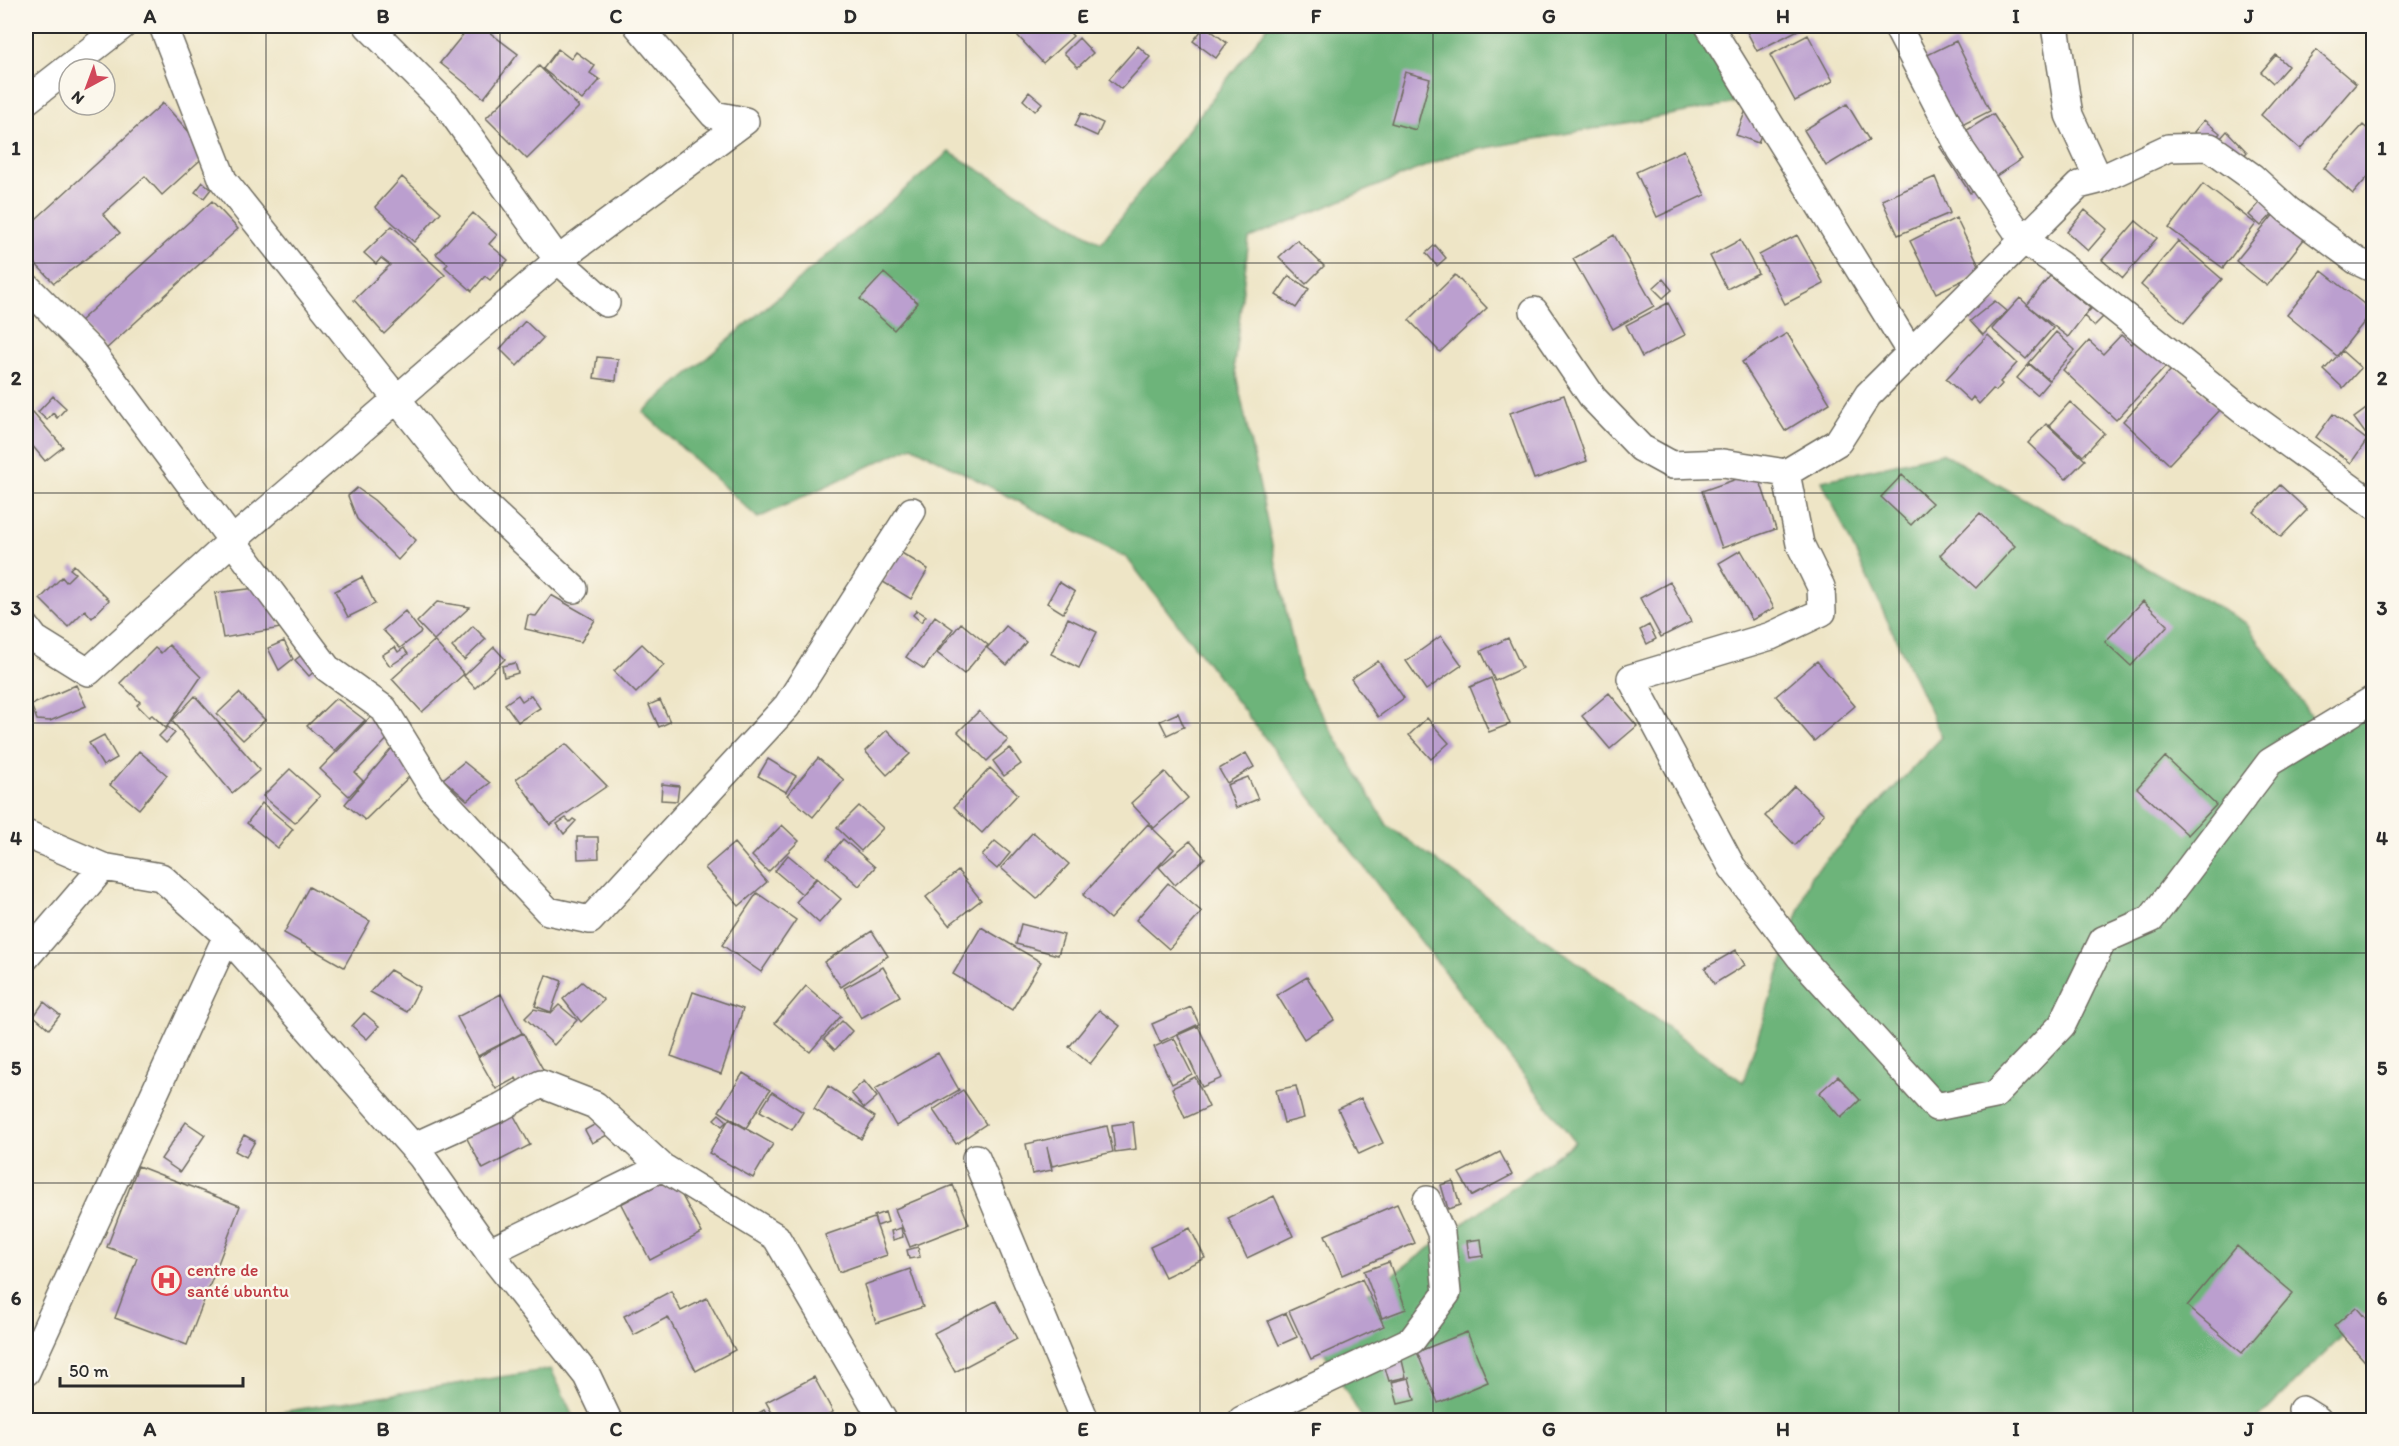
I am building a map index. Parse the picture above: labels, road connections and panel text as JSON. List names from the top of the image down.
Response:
{
  "places": {
    "hospital": ["centre de santé ubuntu"]
  },
  "scale_bar": "50 m",
  "north": "bottom left",
  "grid": {
    "columns": [
      "A",
      "B",
      "C",
      "D",
      "E",
      "F",
      "G",
      "H",
      "I",
      "J"
    ],
    "rows": [
      "1",
      "2",
      "3",
      "4",
      "5",
      "6"
    ]
  }
}
